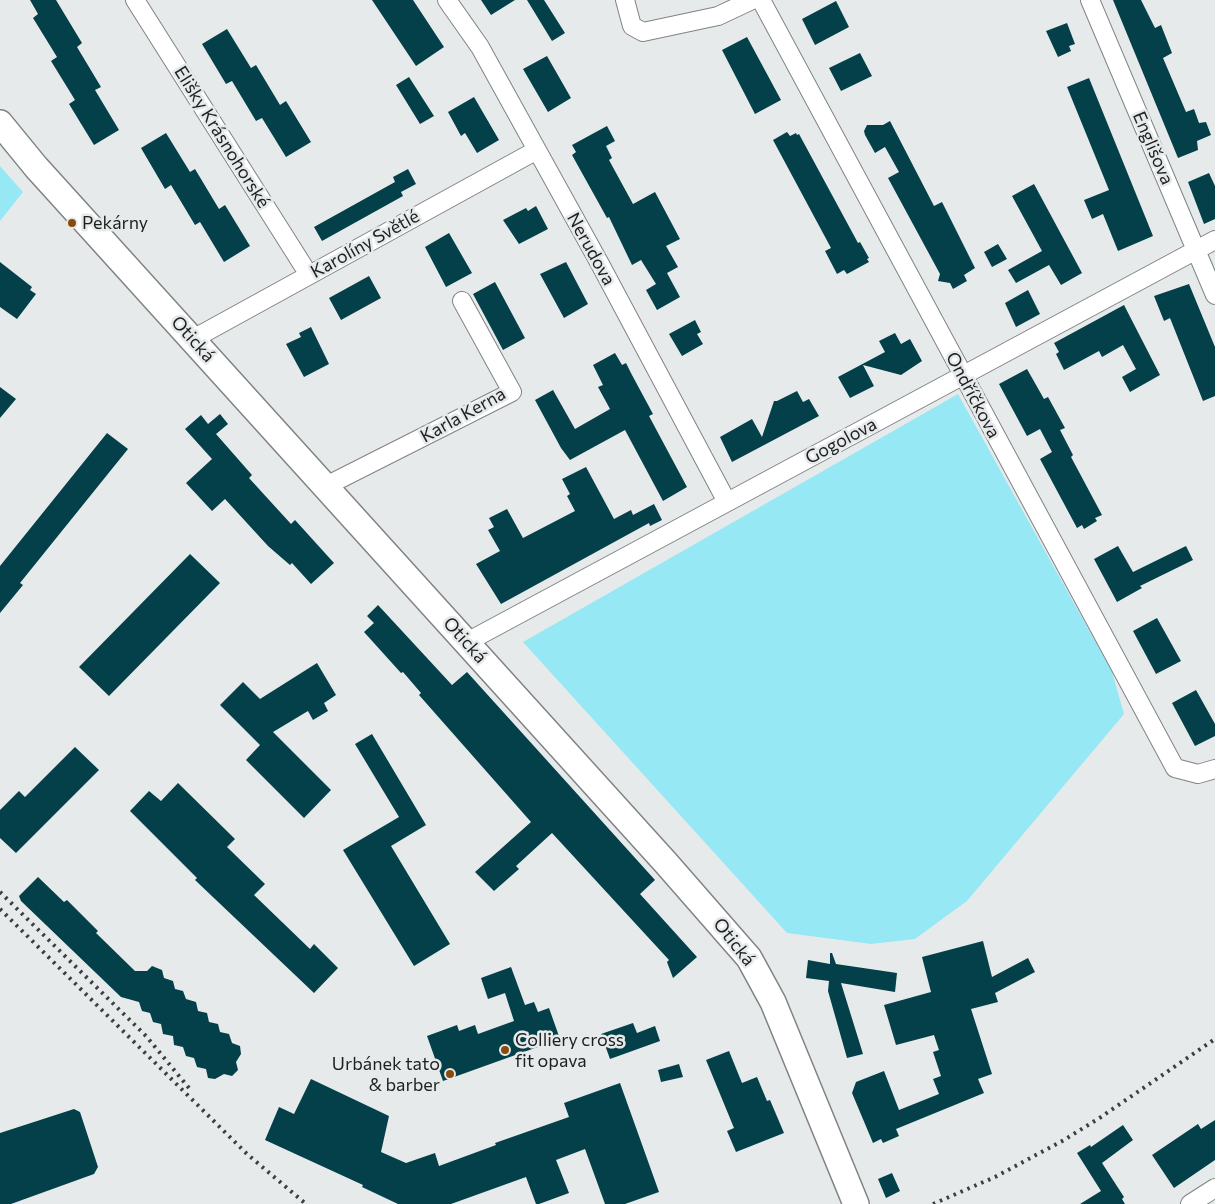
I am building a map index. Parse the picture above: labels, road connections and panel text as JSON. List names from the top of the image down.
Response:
{
  "streets": {
    "street": [
      "Elišky Krásnohorské",
      "Englišova",
      "Karolíny Světlé",
      "Nerudova",
      "Otická",
      "Ondříčkova",
      "Karla Kerna",
      "Gogolova"
    ]
  },
  "crossings": [
    ["Elišky Krásnohorské", "Karolíny Světlé"],
    ["Englišova", "Gogolova"],
    ["Karolíny Světlé", "Nerudova"],
    ["Karolíny Světlé", "Otická"],
    ["Nerudova", "Gogolova"],
    ["Otická", "Karla Kerna"],
    ["Otická", "Gogolova"],
    ["Ondříčkova", "Gogolova"]
  ],
  "places": ["Pekárny", "Colliery cross fit opava", "Urbánek tato & barber"]
}
